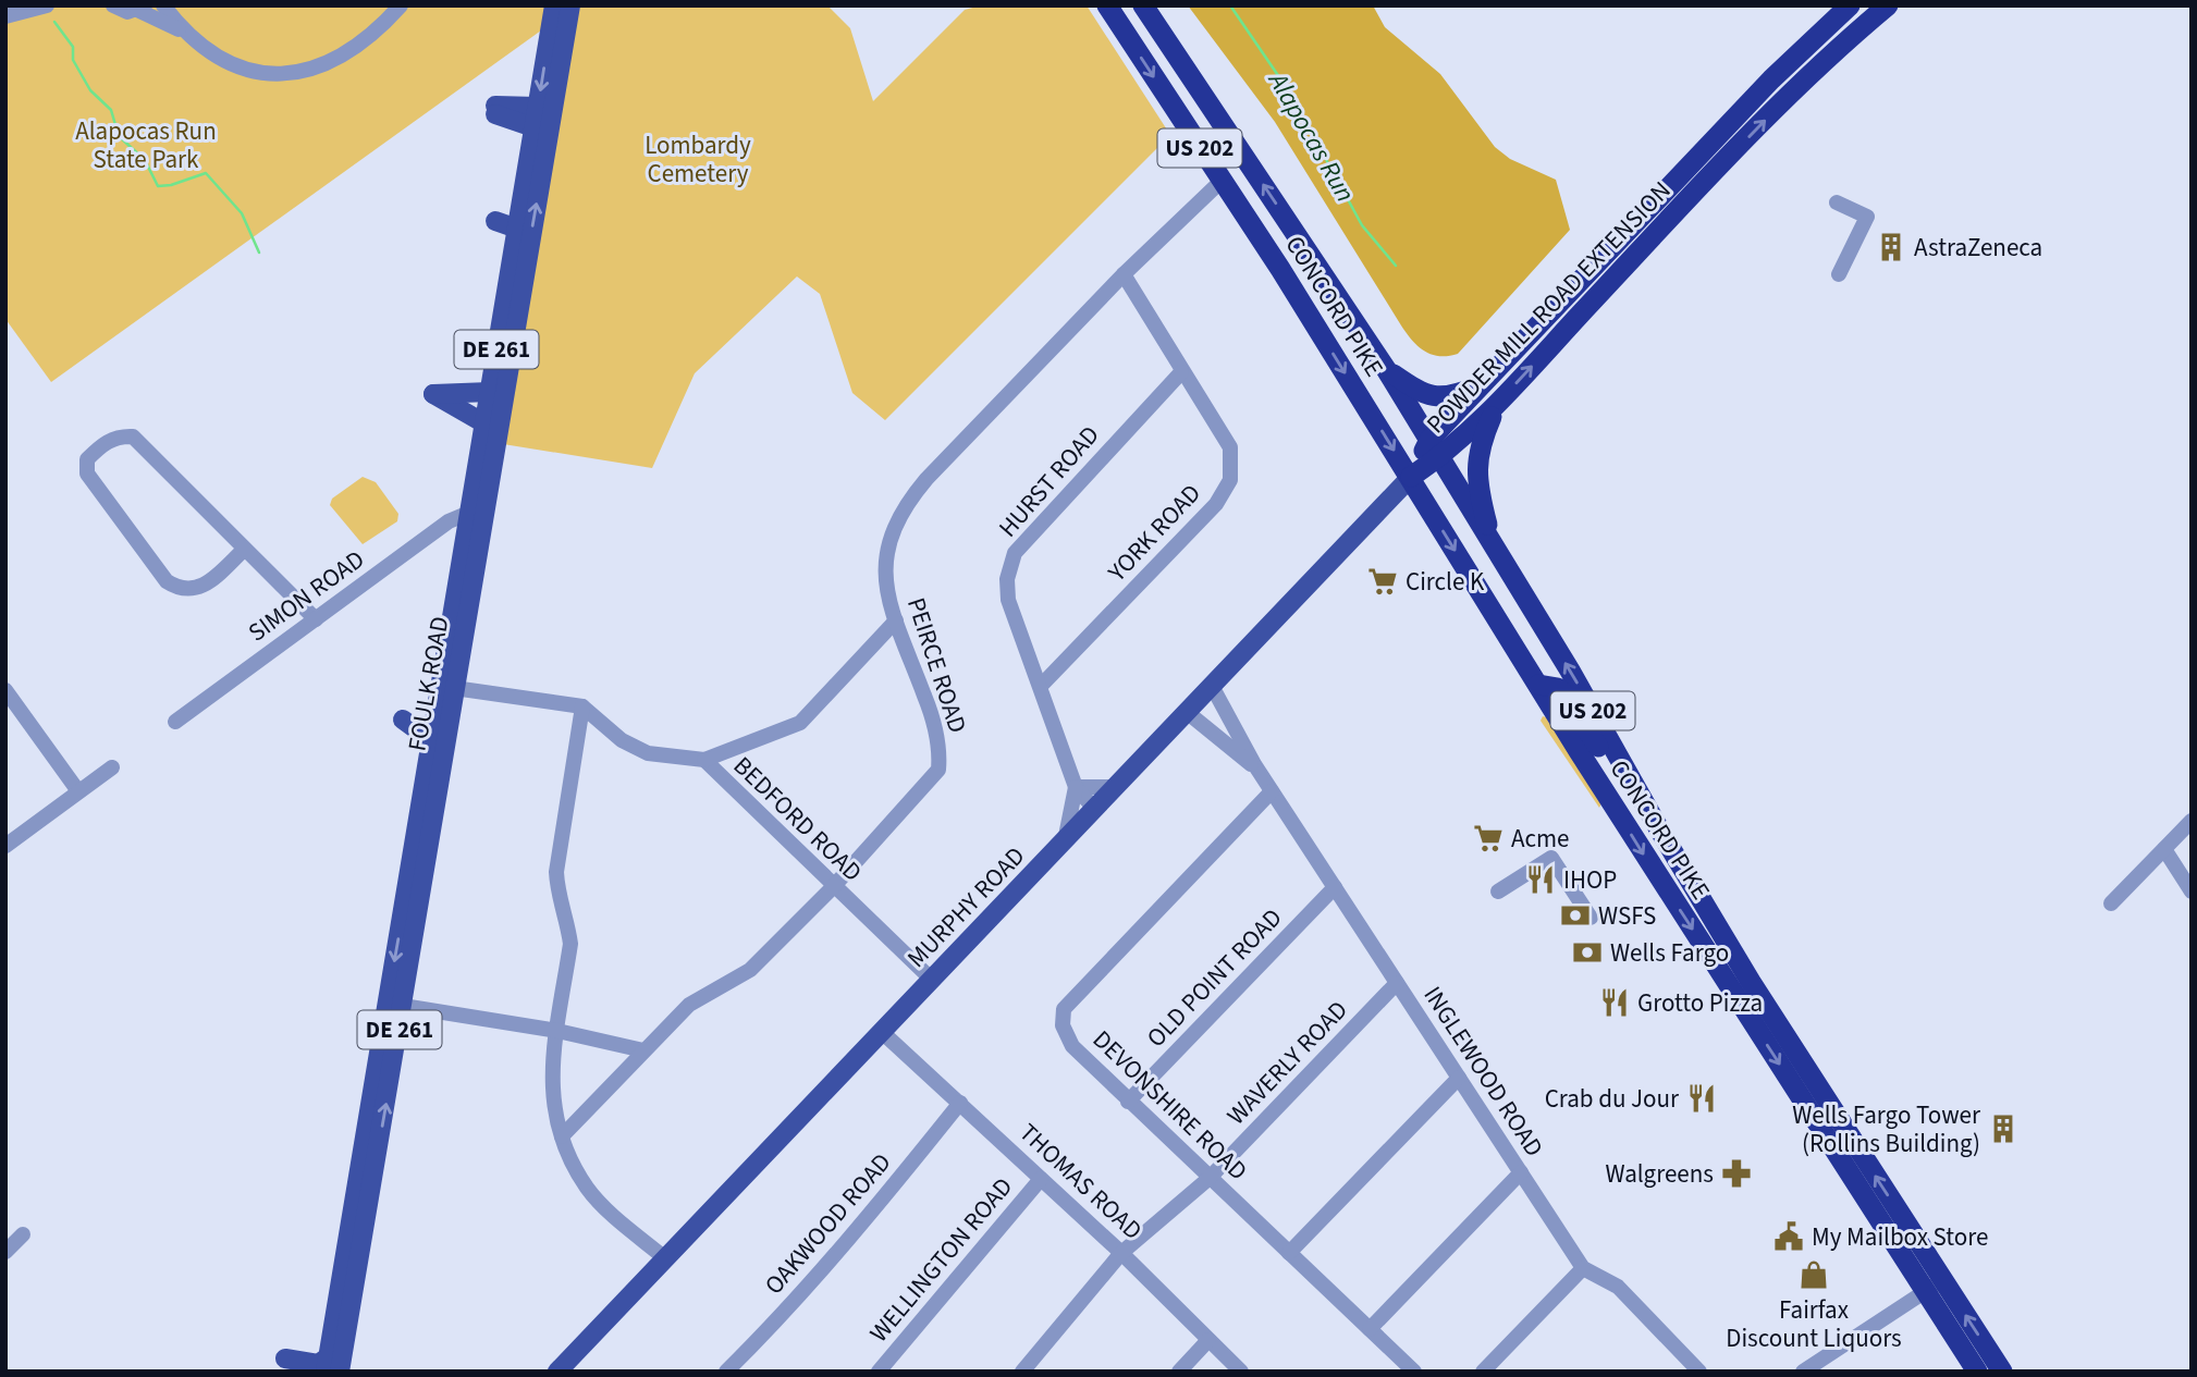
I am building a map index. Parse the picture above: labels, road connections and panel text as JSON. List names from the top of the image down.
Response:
{
  "streets": {
    "highway": ["US 202", "CONCORD PIKE", "POWDER MILL ROAD EXTENSION"],
    "main road": ["DE 261", "FOULK ROAD", "MURPHY ROAD"],
    "street": [
      "HURST ROAD",
      "YORK ROAD",
      "SIMON ROAD",
      "PEIRCE ROAD",
      "BEDFORD ROAD",
      "OLD POINT ROAD",
      "WAVERLY ROAD",
      "INGLEWOOD ROAD",
      "DEVONSHIRE ROAD",
      "THOMAS ROAD",
      "OAKWOOD ROAD",
      "WELLINGTON ROAD"
    ]
  },
  "crossings": [
    ["CONCORD PIKE", "POWDER MILL ROAD EXTENSION"],
    ["CONCORD PIKE", "PEIRCE ROAD"],
    ["CONCORD PIKE", "MURPHY ROAD"],
    ["POWDER MILL ROAD EXTENSION", "MURPHY ROAD"],
    ["HURST ROAD", "YORK ROAD"],
    ["HURST ROAD", "MURPHY ROAD"],
    ["YORK ROAD", "PEIRCE ROAD"],
    ["SIMON ROAD", "FOULK ROAD"],
    ["PEIRCE ROAD", "BEDFORD ROAD"],
    ["BEDFORD ROAD", "MURPHY ROAD"],
    ["MURPHY ROAD", "INGLEWOOD ROAD"],
    ["MURPHY ROAD", "THOMAS ROAD"],
    ["OLD POINT ROAD", "INGLEWOOD ROAD"],
    ["OLD POINT ROAD", "DEVONSHIRE ROAD"],
    ["WAVERLY ROAD", "INGLEWOOD ROAD"],
    ["WAVERLY ROAD", "DEVONSHIRE ROAD"],
    ["WAVERLY ROAD", "THOMAS ROAD"],
    ["INGLEWOOD ROAD", "DEVONSHIRE ROAD"],
    ["THOMAS ROAD", "OAKWOOD ROAD"],
    ["THOMAS ROAD", "WELLINGTON ROAD"]
  ],
  "water": ["Alapocas Run"],
  "parks": ["Alapocas Run State Park", "Lombardy Cemetery"],
  "places": {
    "building": ["AstraZeneca", "Wells Fargo Tower (Rollins Building)"],
    "supermarket": ["Circle K", "Acme"],
    "restaurant": ["IHOP", "Grotto Pizza", "Crab du Jour"],
    "bank": ["WSFS", "Wells Fargo"],
    "pharmacy": ["Walgreens"],
    "public building": ["My Mailbox Store"],
    "shop": ["Fairfax Discount Liquors"]
  }
}
